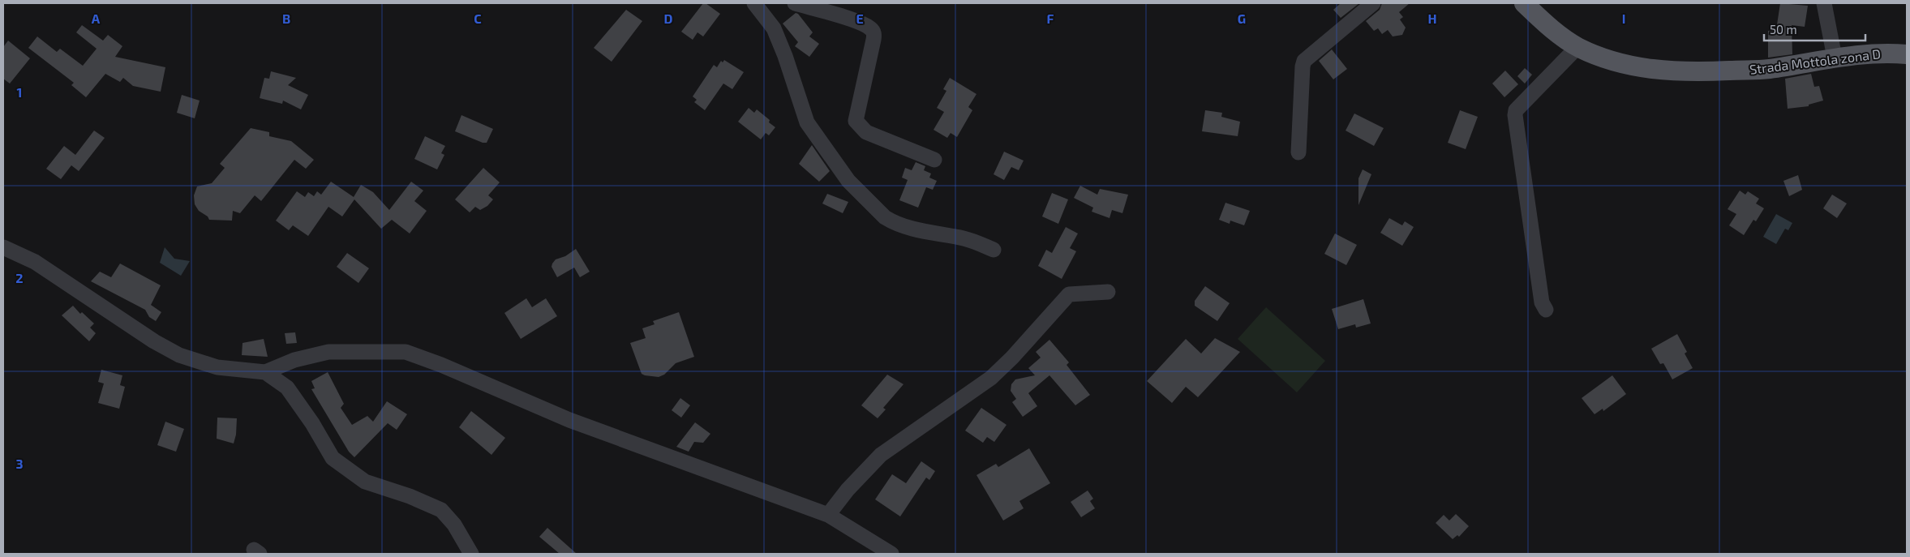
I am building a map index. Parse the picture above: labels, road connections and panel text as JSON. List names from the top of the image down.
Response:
{
  "streets": {
    "main road": ["Strada Mottola zona D"]
  },
  "scale_bar": "50 m",
  "grid": {
    "columns": [
      "A",
      "B",
      "C",
      "D",
      "E",
      "F",
      "G",
      "H",
      "I"
    ],
    "rows": ["1", "2", "3"]
  }
}
